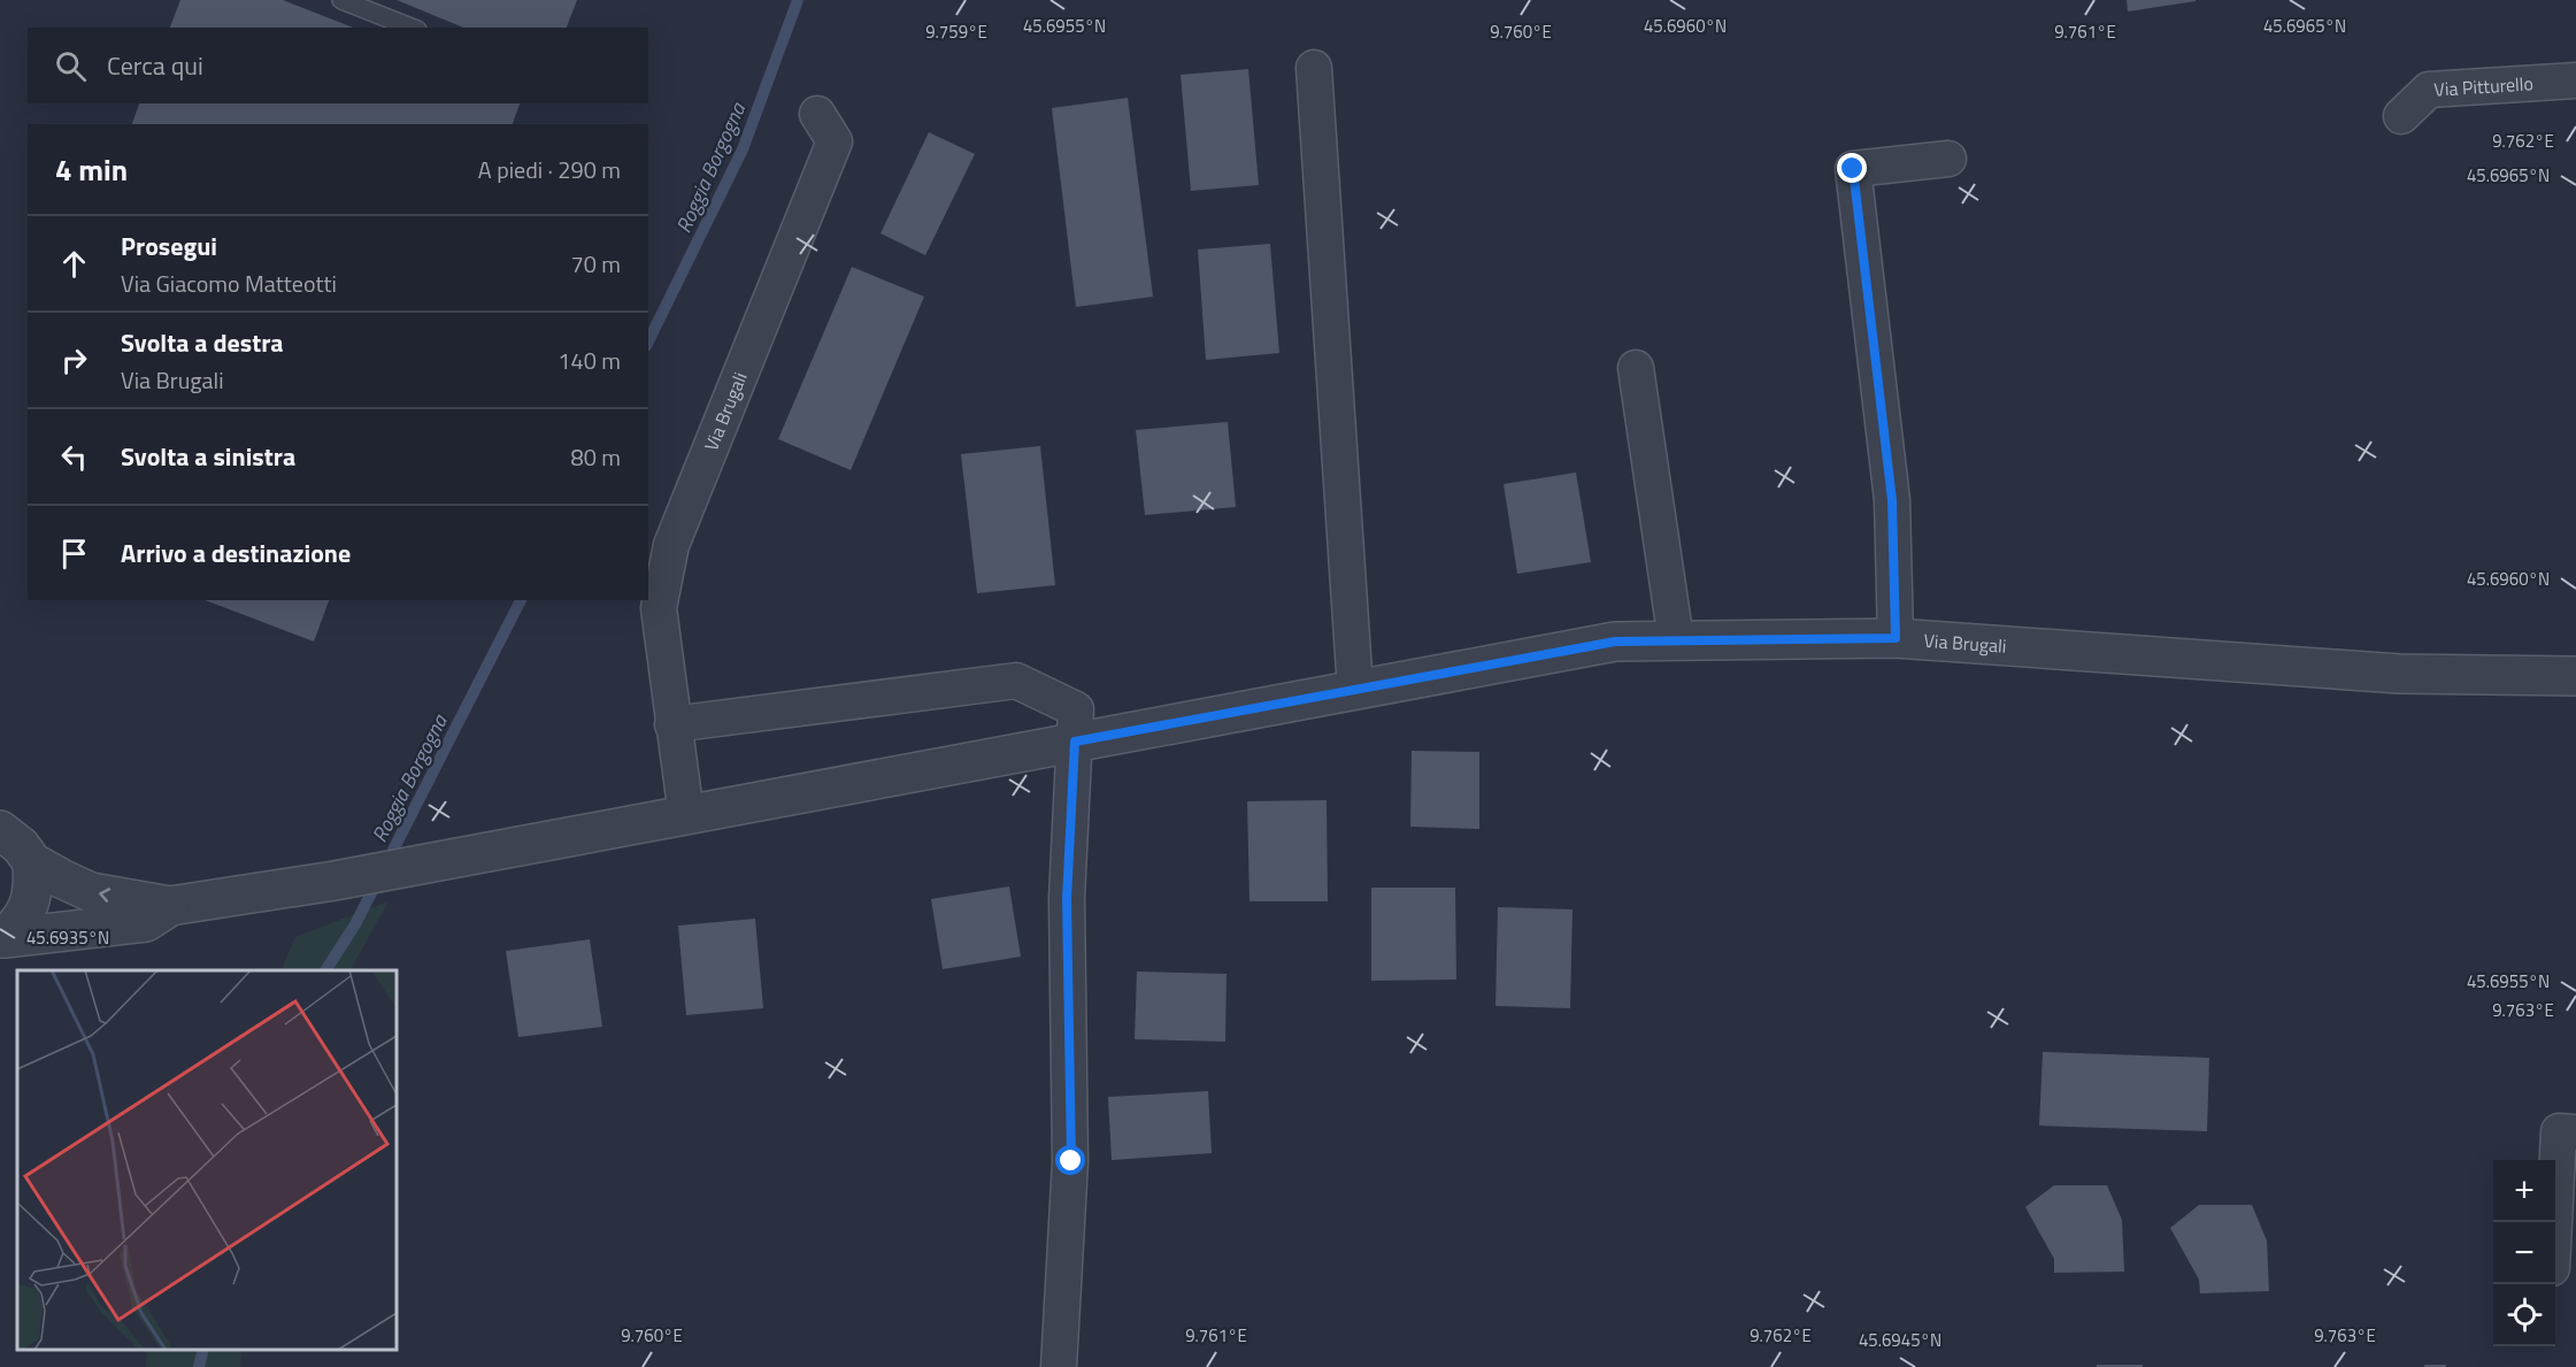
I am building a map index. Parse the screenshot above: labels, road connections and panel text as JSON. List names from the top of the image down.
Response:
{
  "streets": {
    "street": ["Via Pitturello", "Via Brugali"]
  },
  "water": ["Roggia Borgogna"],
  "page": {
    "search": "Cerca qui",
    "heading": ["4 min", "A piedi · 290 m"],
    "list": [
      ["Prosegui", "Via Giacomo Matteotti", "70 m"],
      ["Svolta a destra", "Via Brugali", "140 m"],
      ["Svolta a sinistra", "80 m"],
      "Arrivo a destinazione"
    ],
    "map_buttons": ["+", "−"]
  },
  "coordinates": [
    "45.6955°N",
    "45.6960°N",
    "45.6965°N",
    "9.759°E",
    "9.760°E",
    "9.761°E",
    "9.762°E",
    "45.6935°N",
    "9.763°E",
    "45.6945°N"
  ]
}
